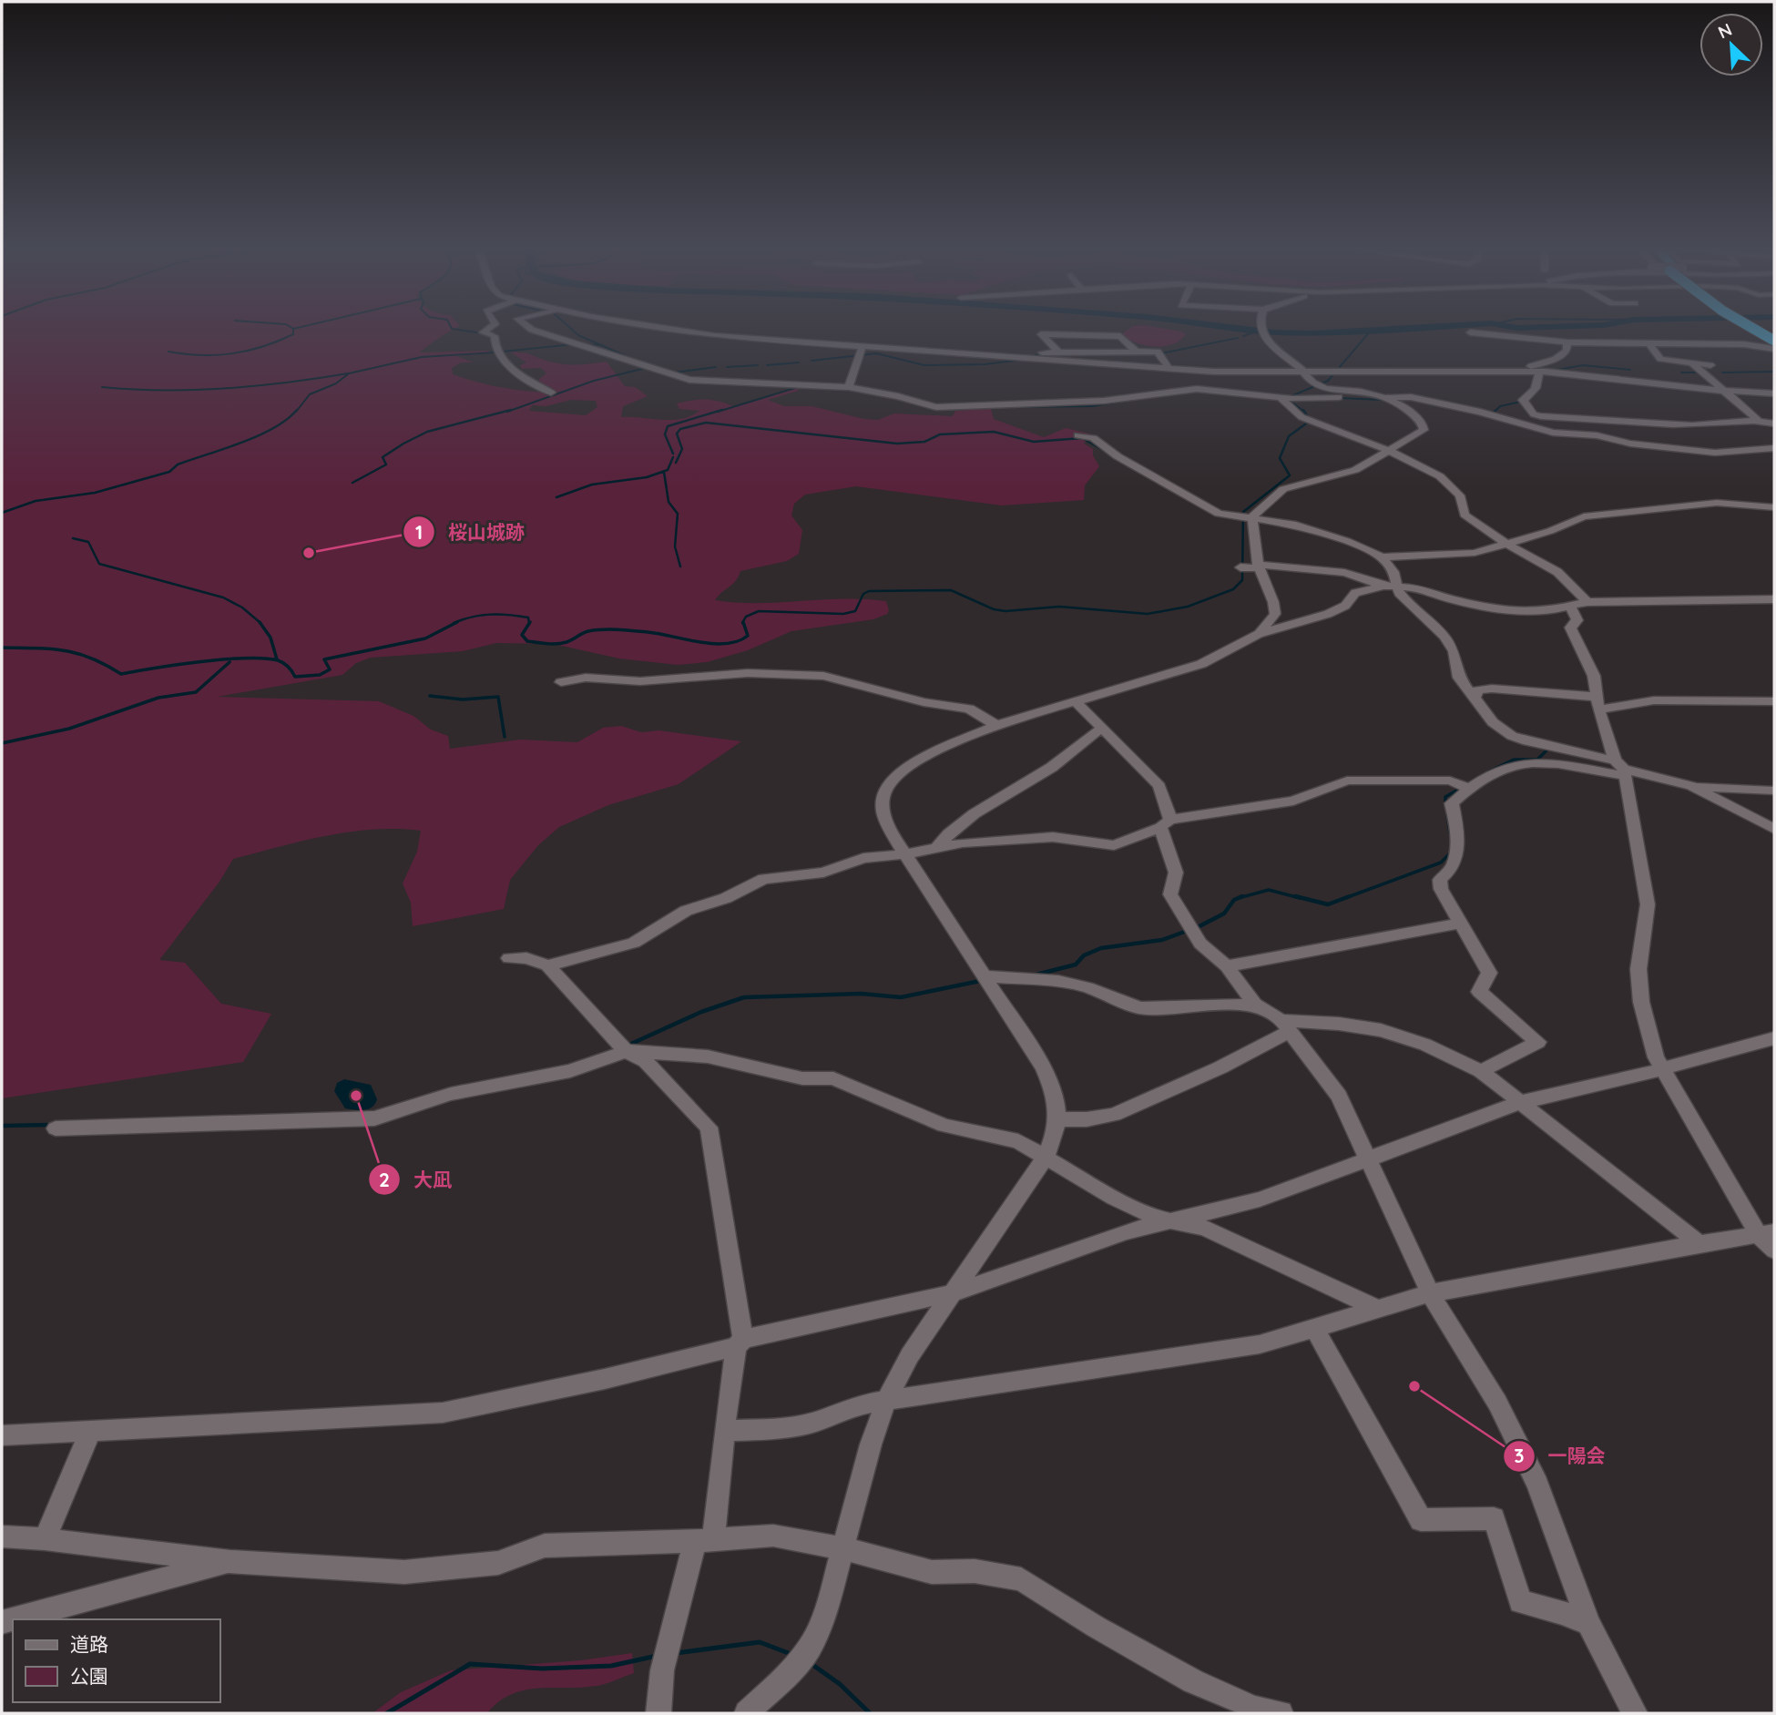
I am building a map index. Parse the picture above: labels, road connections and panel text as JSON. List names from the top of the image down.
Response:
{
  "places": ["桜山城跡", "大凪", "一陽会"],
  "legend": ["道路", "公園"],
  "north": "top left"
}
